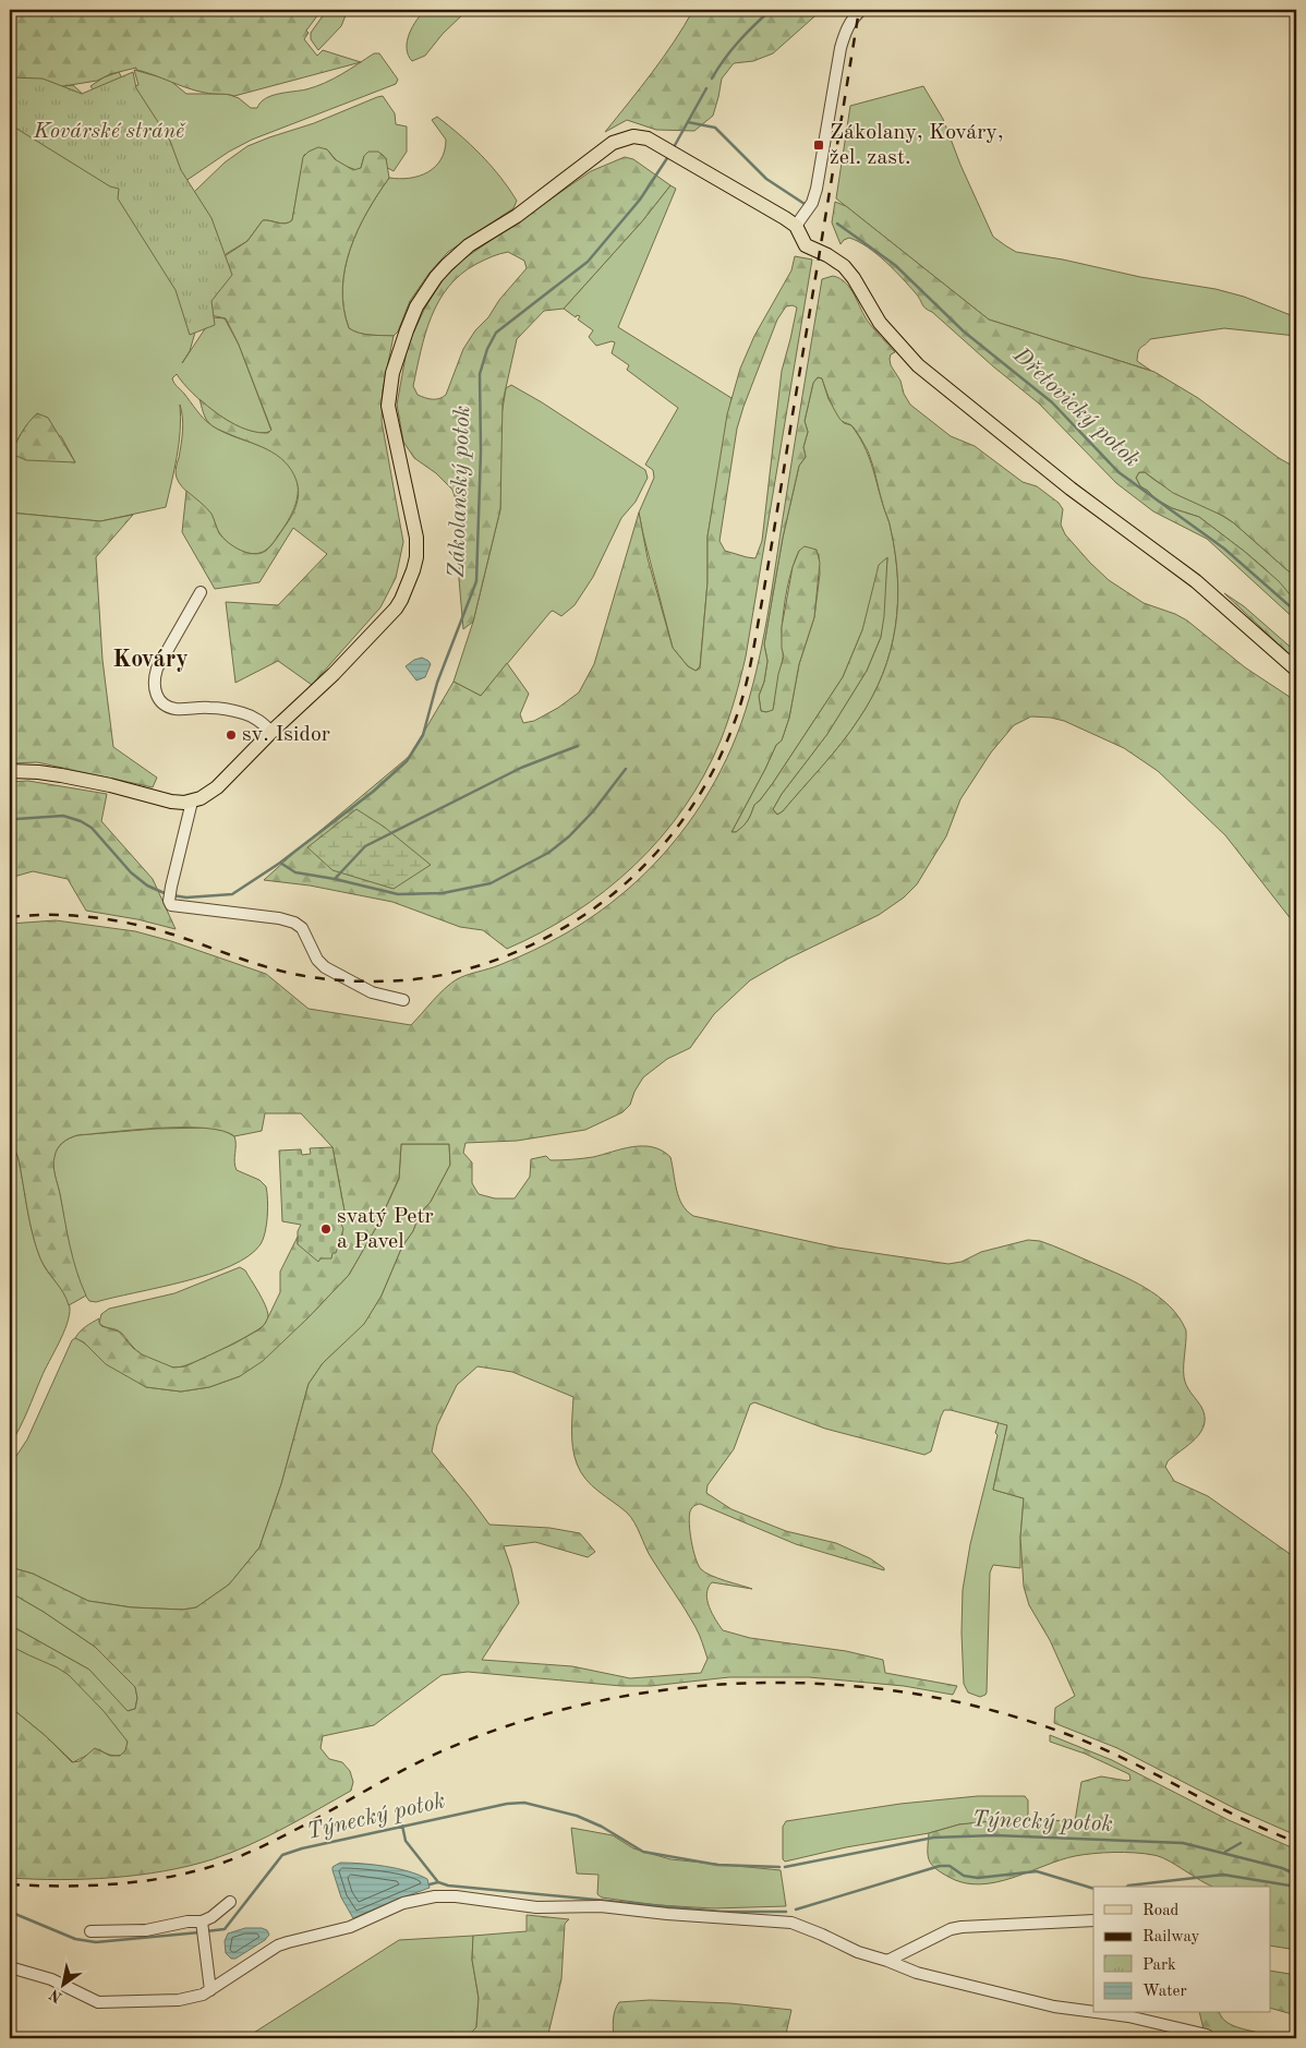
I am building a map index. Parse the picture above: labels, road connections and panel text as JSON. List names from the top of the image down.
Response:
{
  "districts": ["Kováry"],
  "water": ["Dřetovický potok", "Zákolanský potok", "Týnecký potok"],
  "parks": ["Kovárské stráně"],
  "places": {
    "transit": ["Zákolany, Kováry, žel. zast."],
    "other": ["sv. Isidor", "svatý Petr a Pavel"]
  },
  "legend": [
    "Road",
    "Railway",
    "Park",
    "Water"
  ],
  "north": "bottom left"
}
